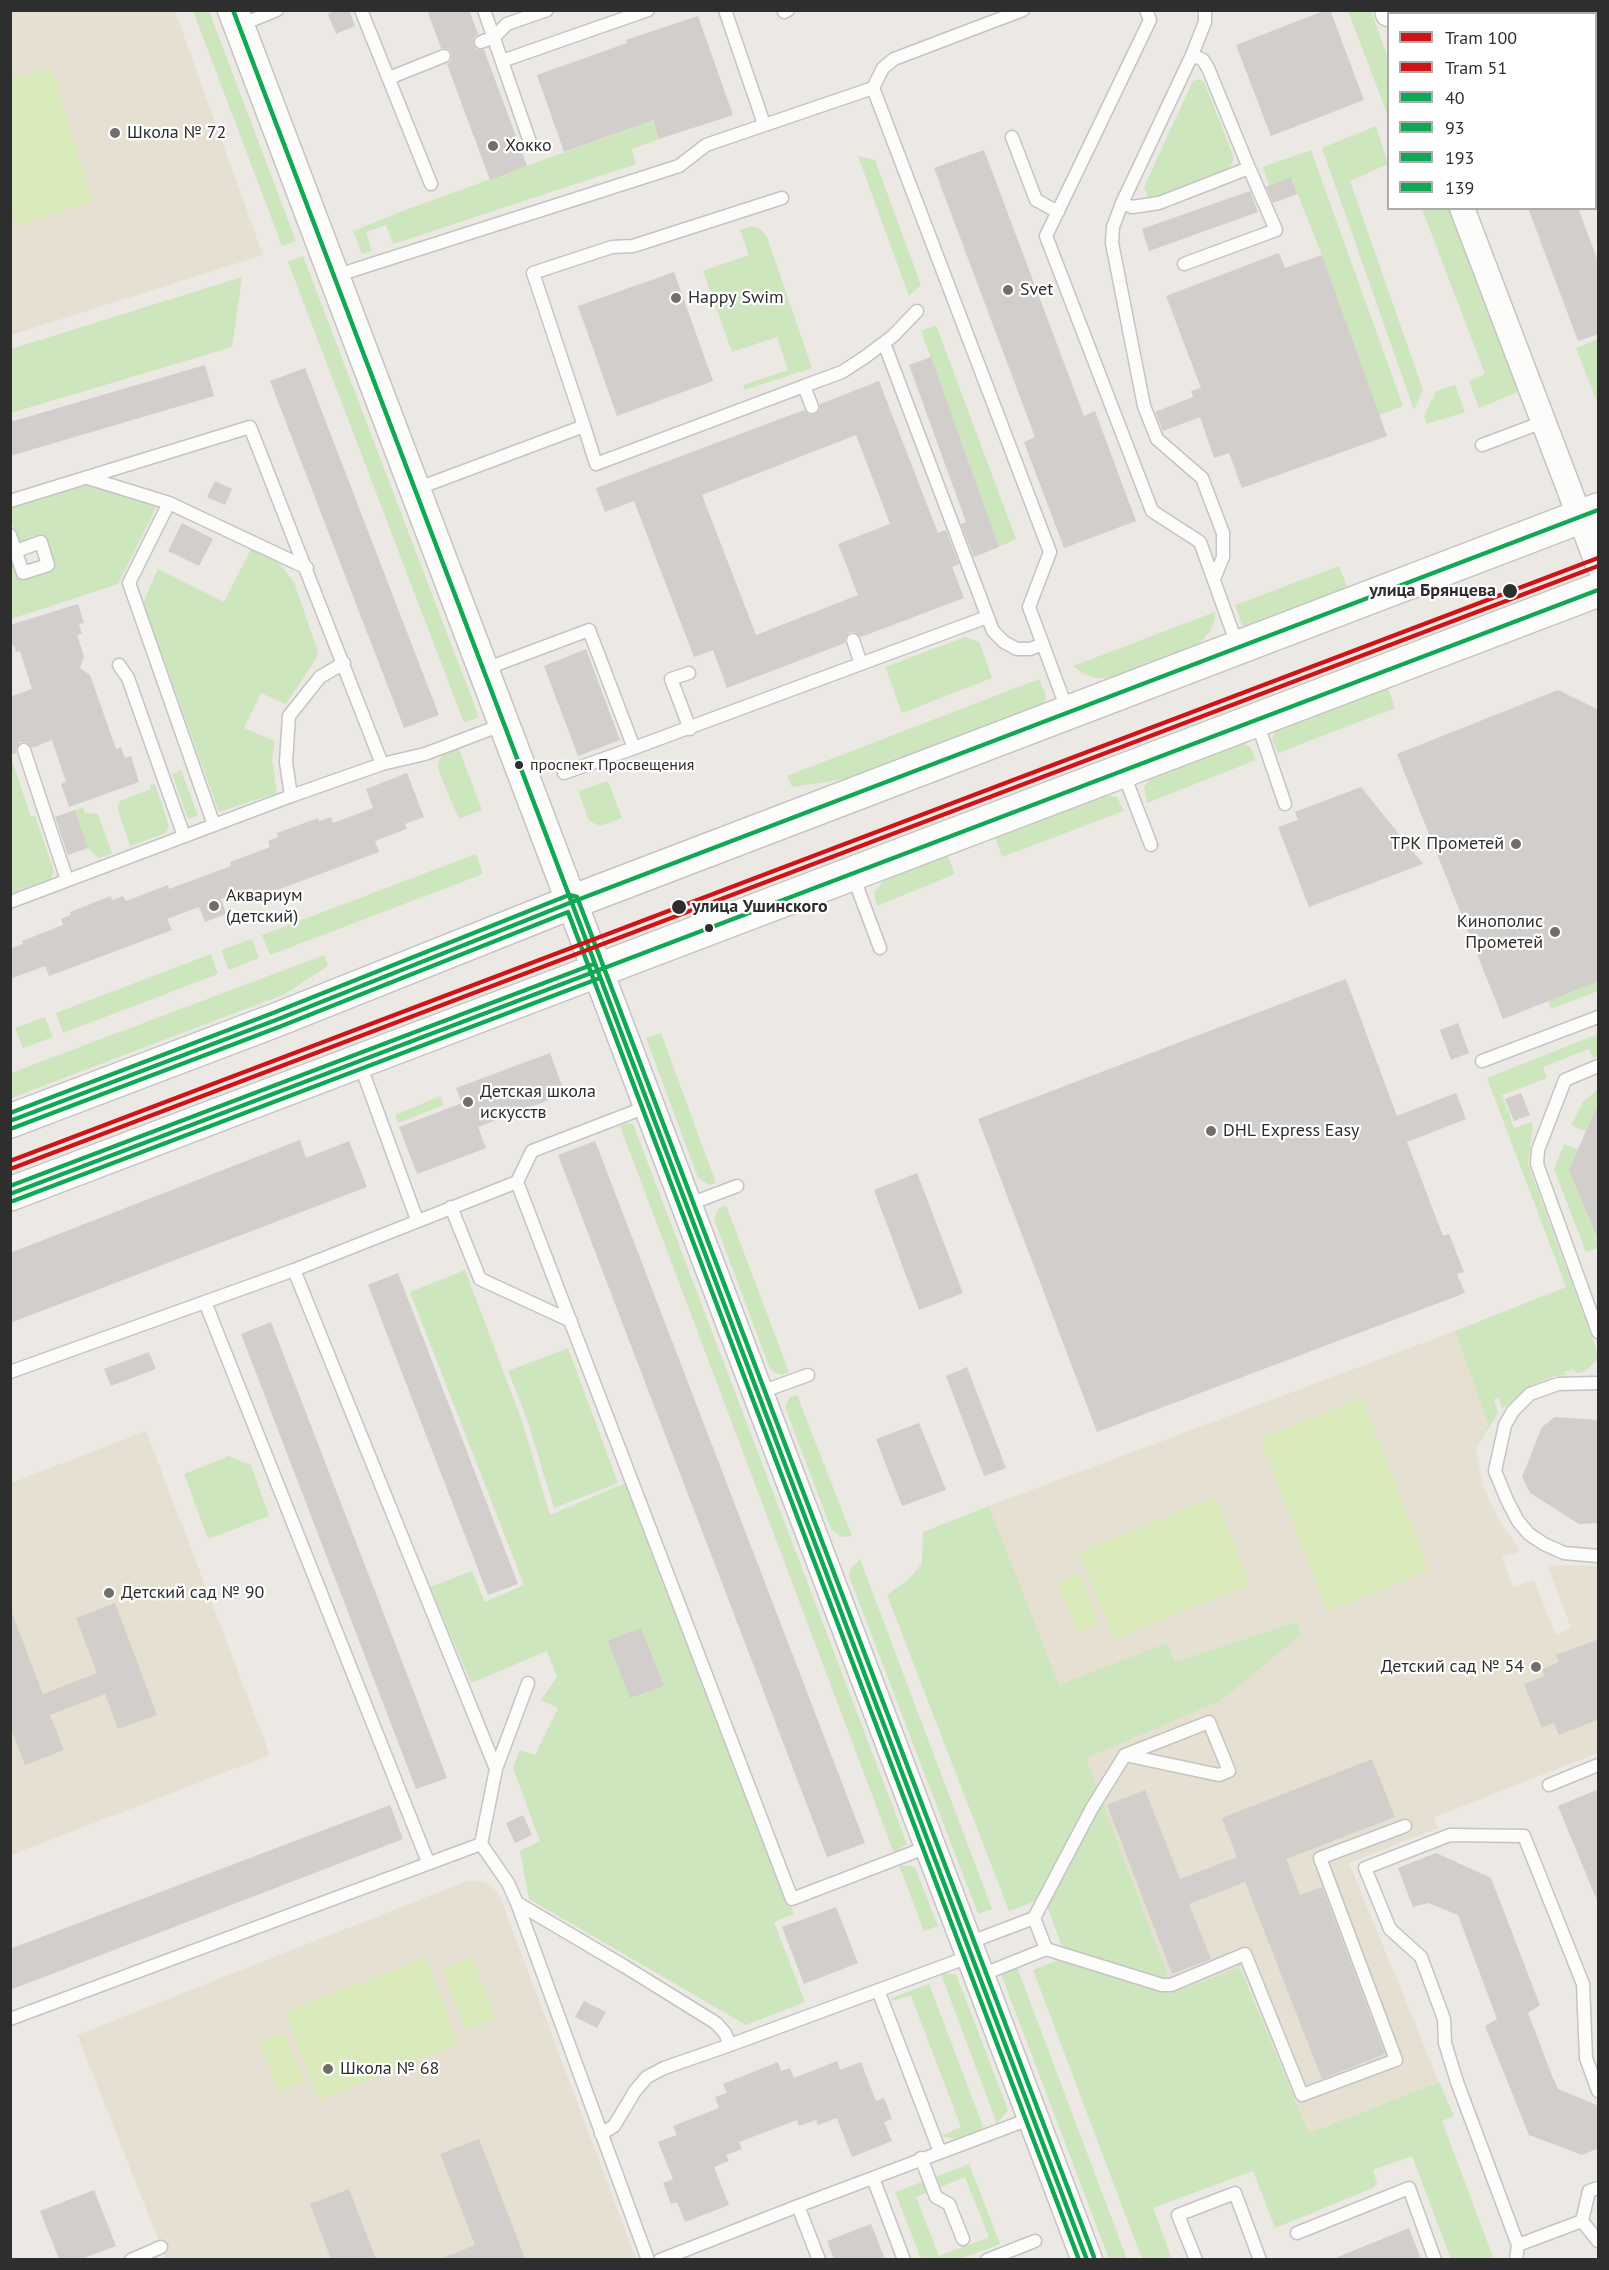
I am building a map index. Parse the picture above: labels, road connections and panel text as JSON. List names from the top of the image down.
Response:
{
  "places": [
    "Школа № 72",
    "Хокко",
    "Svet",
    "Happy Swim",
    "улица Брянцева",
    "проспект Просвещения",
    "ТРК Прометей",
    "Аквариум (детский)",
    "улица Ушинского",
    "Кинополис Прометей",
    "Детская школа искусств",
    "DHL Express Easy",
    "Детский сад № 90",
    "Детский сад № 54",
    "Школа № 68"
  ],
  "lines": [
    "transit line 40",
    "transit line 139",
    "tram line 100",
    "tram line 51",
    "transit line 193",
    "transit line 93"
  ],
  "legend": [
    "Tram 100",
    "Tram 51",
    "40",
    "93",
    "193",
    "139"
  ]
}
